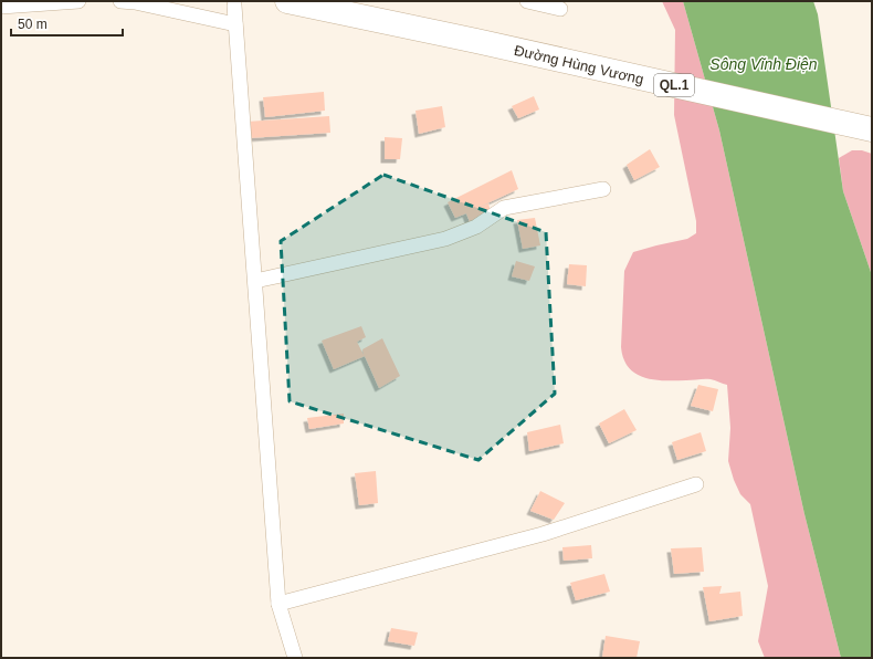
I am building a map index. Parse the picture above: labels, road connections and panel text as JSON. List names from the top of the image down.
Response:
{
  "streets": {
    "highway": ["Đường Hùng Vương", "QL.1"]
  },
  "water": ["Sông Vĩnh Điện"],
  "scale_bar": "50 m"
}
